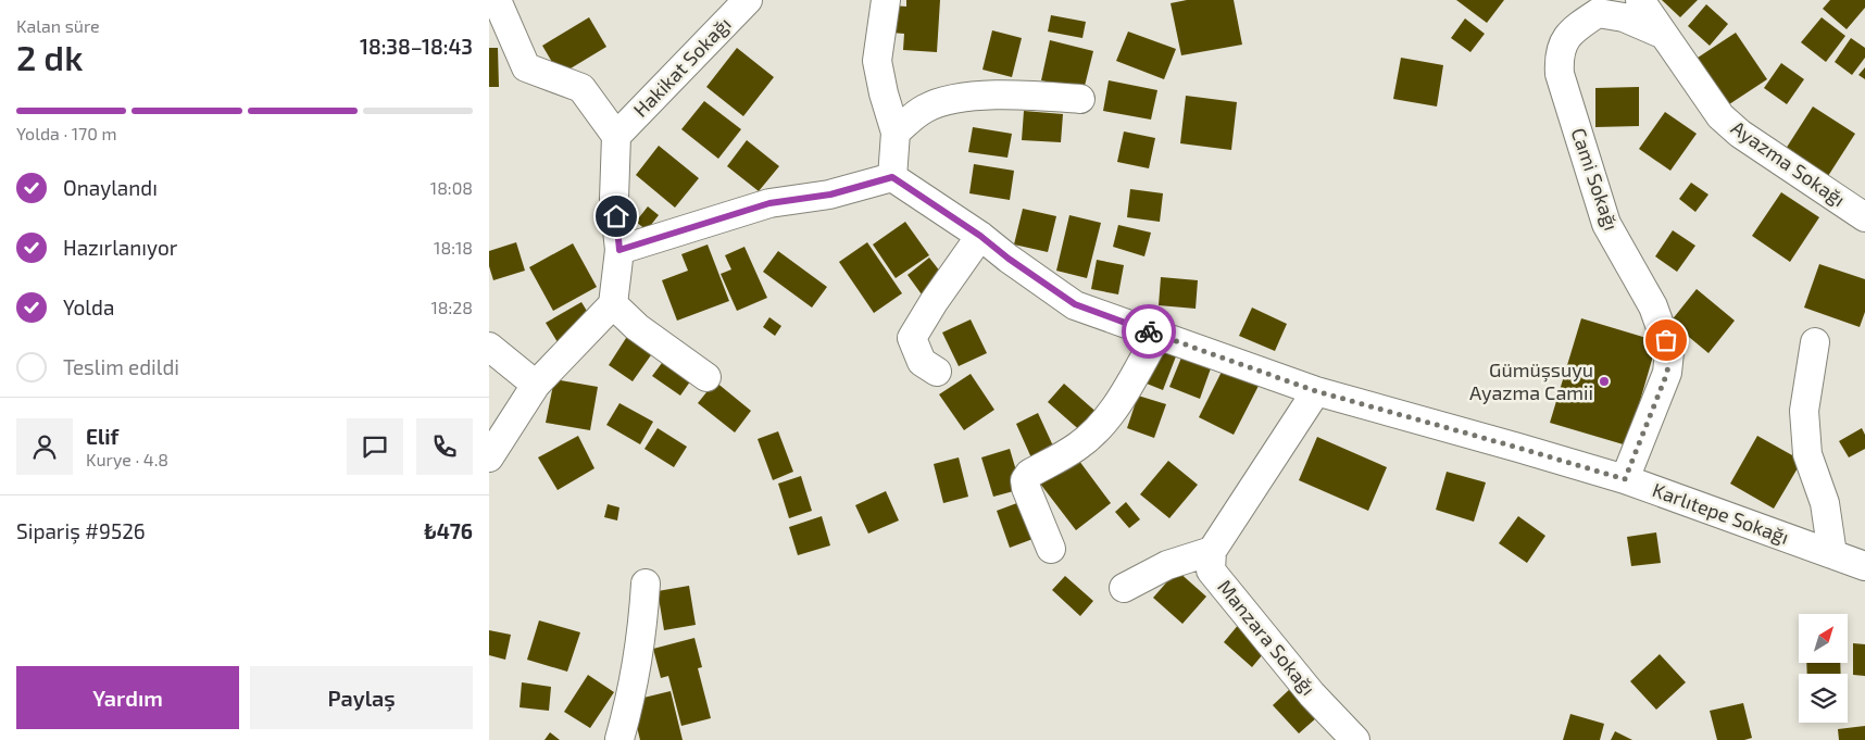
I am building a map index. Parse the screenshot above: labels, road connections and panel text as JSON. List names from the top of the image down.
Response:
{
  "streets": {
    "street": [
      "Hakikat Sokağı",
      "Ayazma Sokağı",
      "Cami Sokağı",
      "Karlıtepe Sokağı",
      "Manzara Sokağı"
    ]
  },
  "crossings": [
    ["Ayazma Sokağı", "Cami Sokağı"],
    ["Cami Sokağı", "Karlıtepe Sokağı"]
  ],
  "places": ["Gümüşsuyu Ayazma Camii"],
  "north": "top right",
  "page": {
    "heading": ["2 dk", "Kalan süre", "18:38–18:43"],
    "panel": [
      "Elif",
      "Kurye · 4.8",
      "Sipariş #9526",
      "₺476"
    ],
    "bar": "Yolda · 170 m",
    "list": [
      ["Onaylandı", "18:08"],
      ["Hazırlanıyor", "18:18"],
      ["Yolda", "18:28"],
      "Teslim edildi"
    ],
    "buttons": ["Yardım", "Paylaş"]
  }
}
